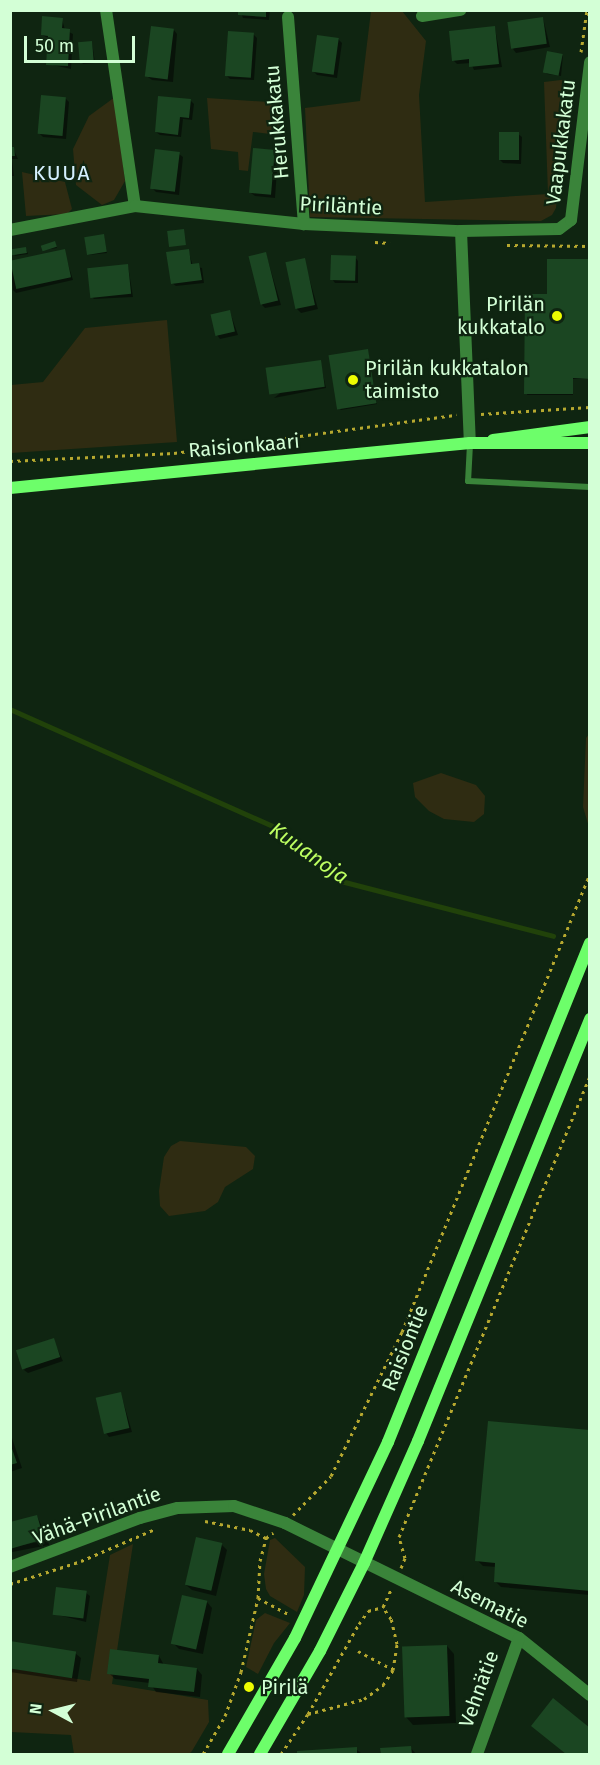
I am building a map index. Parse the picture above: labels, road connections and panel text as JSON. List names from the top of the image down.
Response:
{
  "streets": {
    "main road": ["Raisionkaari", "Raisiontie"],
    "street": [
      "Herukkakatu",
      "Vaapukkakatu",
      "Piriläntie",
      "Vähä-Pirilantie",
      "Asematie",
      "Vehnätie"
    ]
  },
  "crossings": [
    ["Herukkakatu", "Piriläntie"],
    ["Vaapukkakatu", "Piriläntie"],
    ["Raisiontie", "Vähä-Pirilantie"],
    ["Vähä-Pirilantie", "Asematie"],
    ["Asematie", "Vehnätie"]
  ],
  "districts": ["KUUA"],
  "water": ["Kuuanoja"],
  "places": ["Pirilän kukkatalo", "Pirilän kukkatalon taimisto", "Pirilä"],
  "scale_bar": "50 m",
  "north": "left"
}
